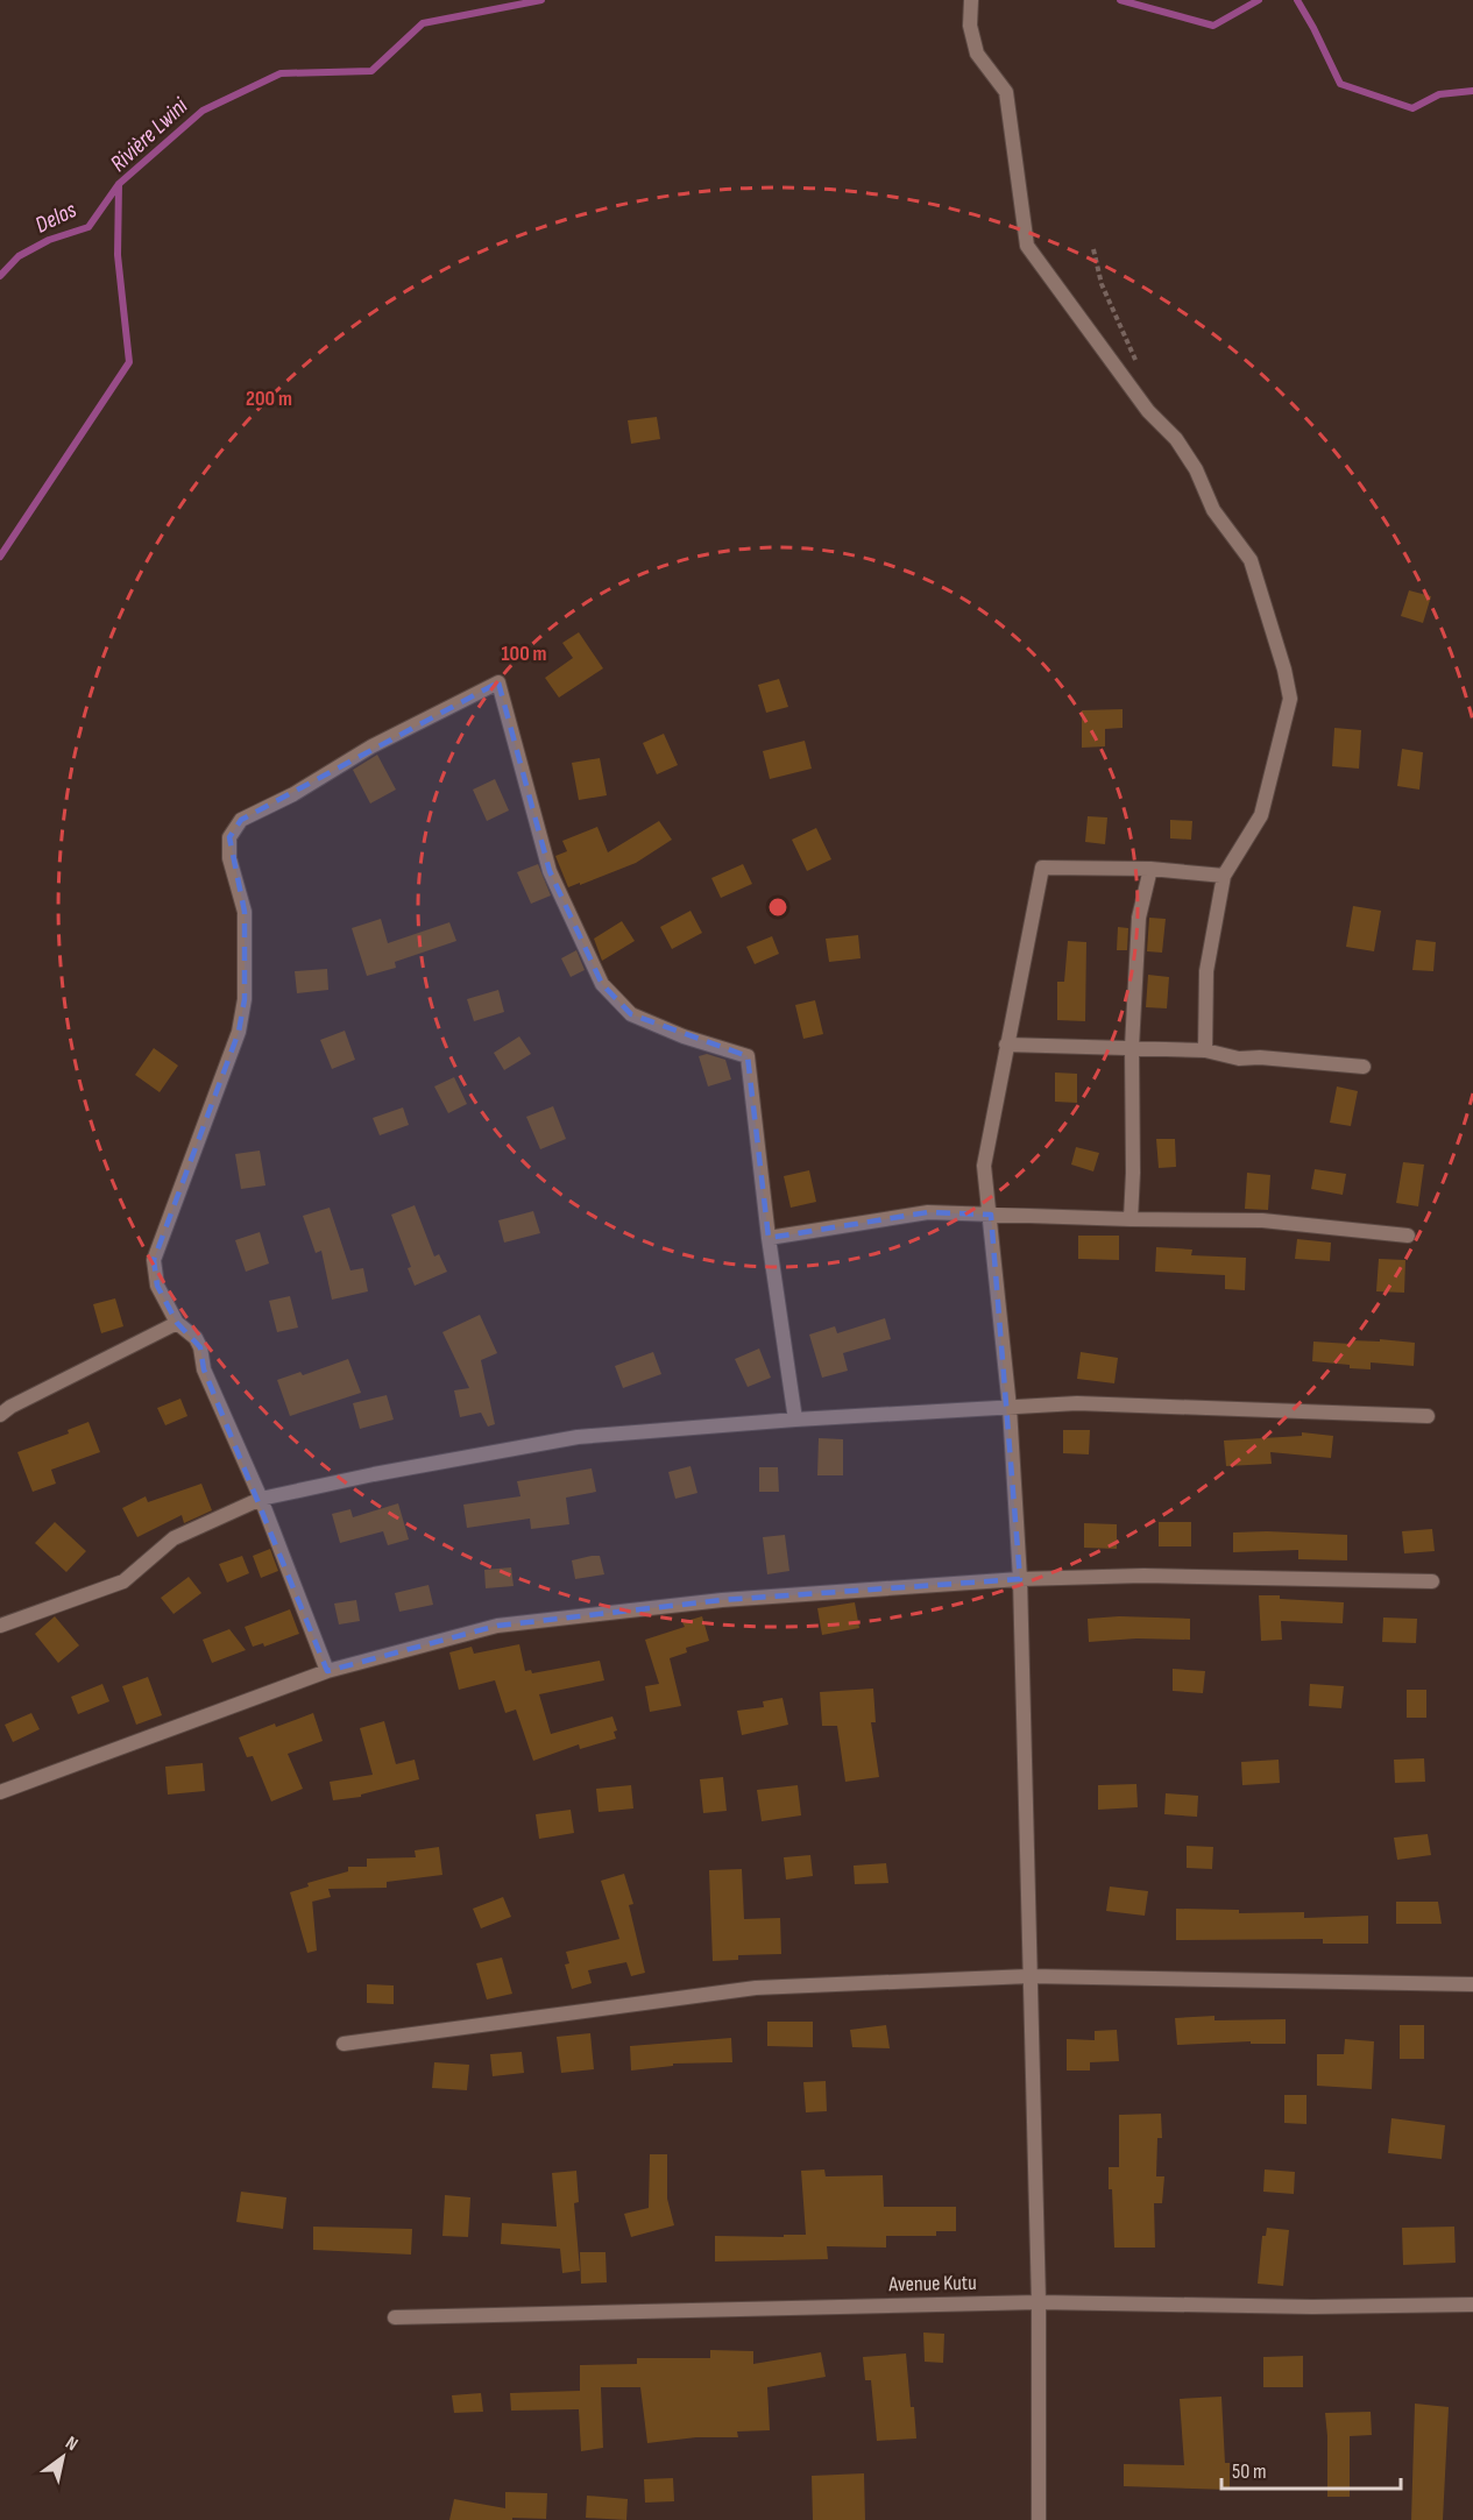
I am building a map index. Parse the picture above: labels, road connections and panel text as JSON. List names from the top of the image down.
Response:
{
  "streets": {
    "street": ["Avenue Kutu"]
  },
  "water": ["Rivière Lwini", "Delos"],
  "scale_bar": "50 m",
  "north": "top right",
  "rings": ["200 m", "100 m"]
}
